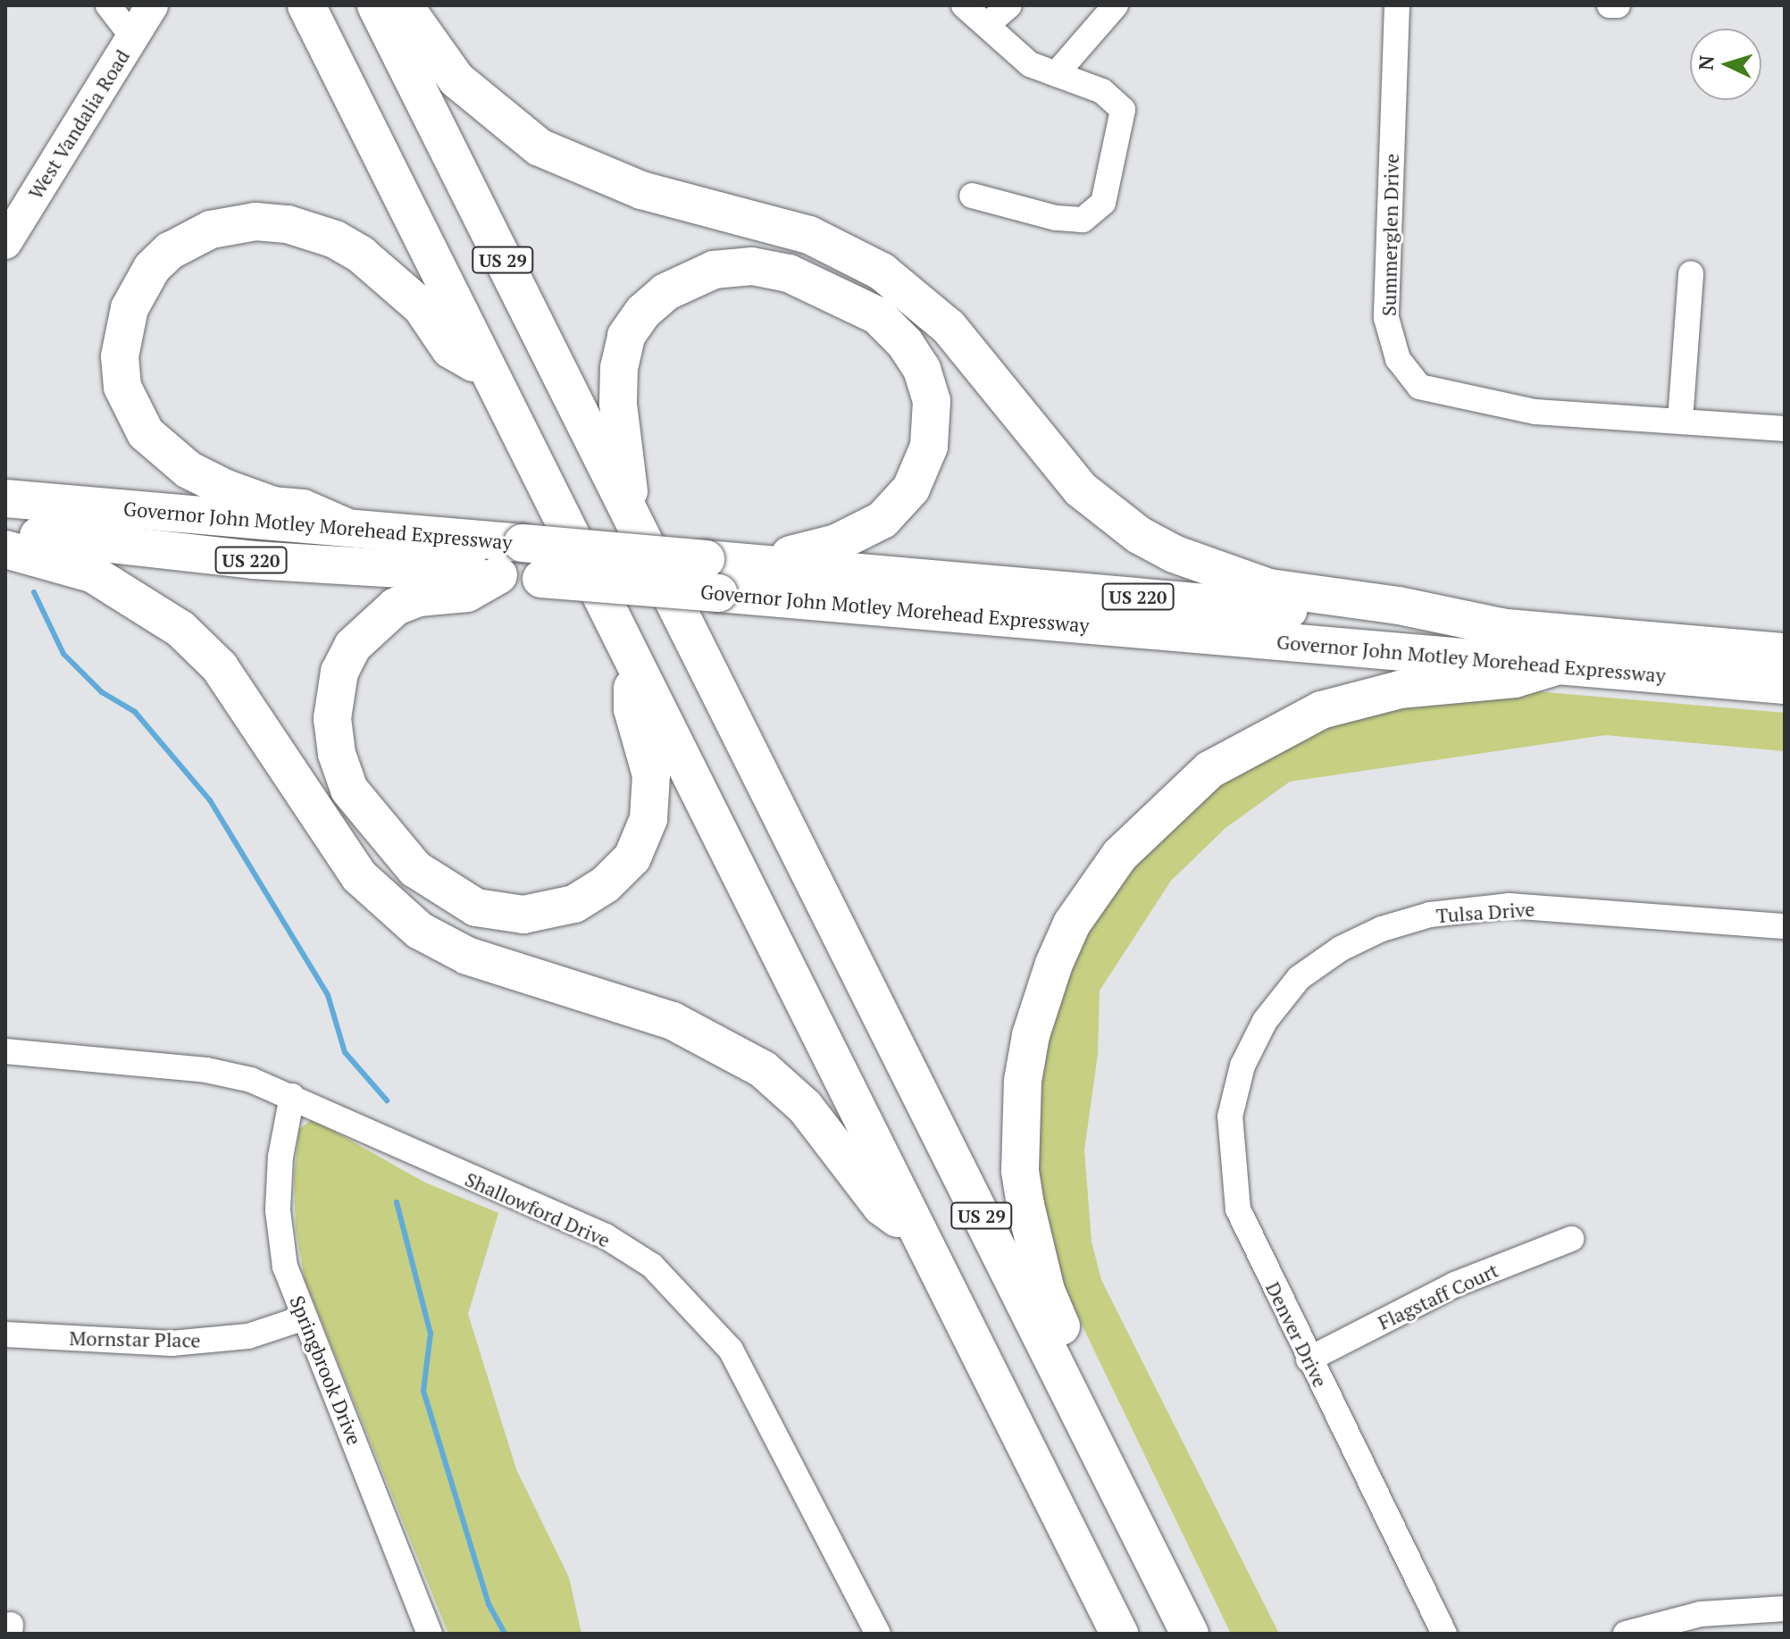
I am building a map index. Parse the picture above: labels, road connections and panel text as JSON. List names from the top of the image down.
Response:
{
  "streets": {
    "highway": ["US 29", "Governor John Motley Morehead Expressway", "US 220"],
    "main road": ["West Vandalia Road"],
    "street": [
      "Summerglen Drive",
      "Tulsa Drive",
      "Shallowford Drive",
      "Flagstaff Court",
      "Denver Drive",
      "Mornstar Place",
      "Springbrook Drive"
    ]
  },
  "crossings": [
    ["Tulsa Drive", "Denver Drive"],
    ["Shallowford Drive", "Springbrook Drive"],
    ["Flagstaff Court", "Denver Drive"],
    ["Mornstar Place", "Springbrook Drive"]
  ],
  "north": "left"
}
